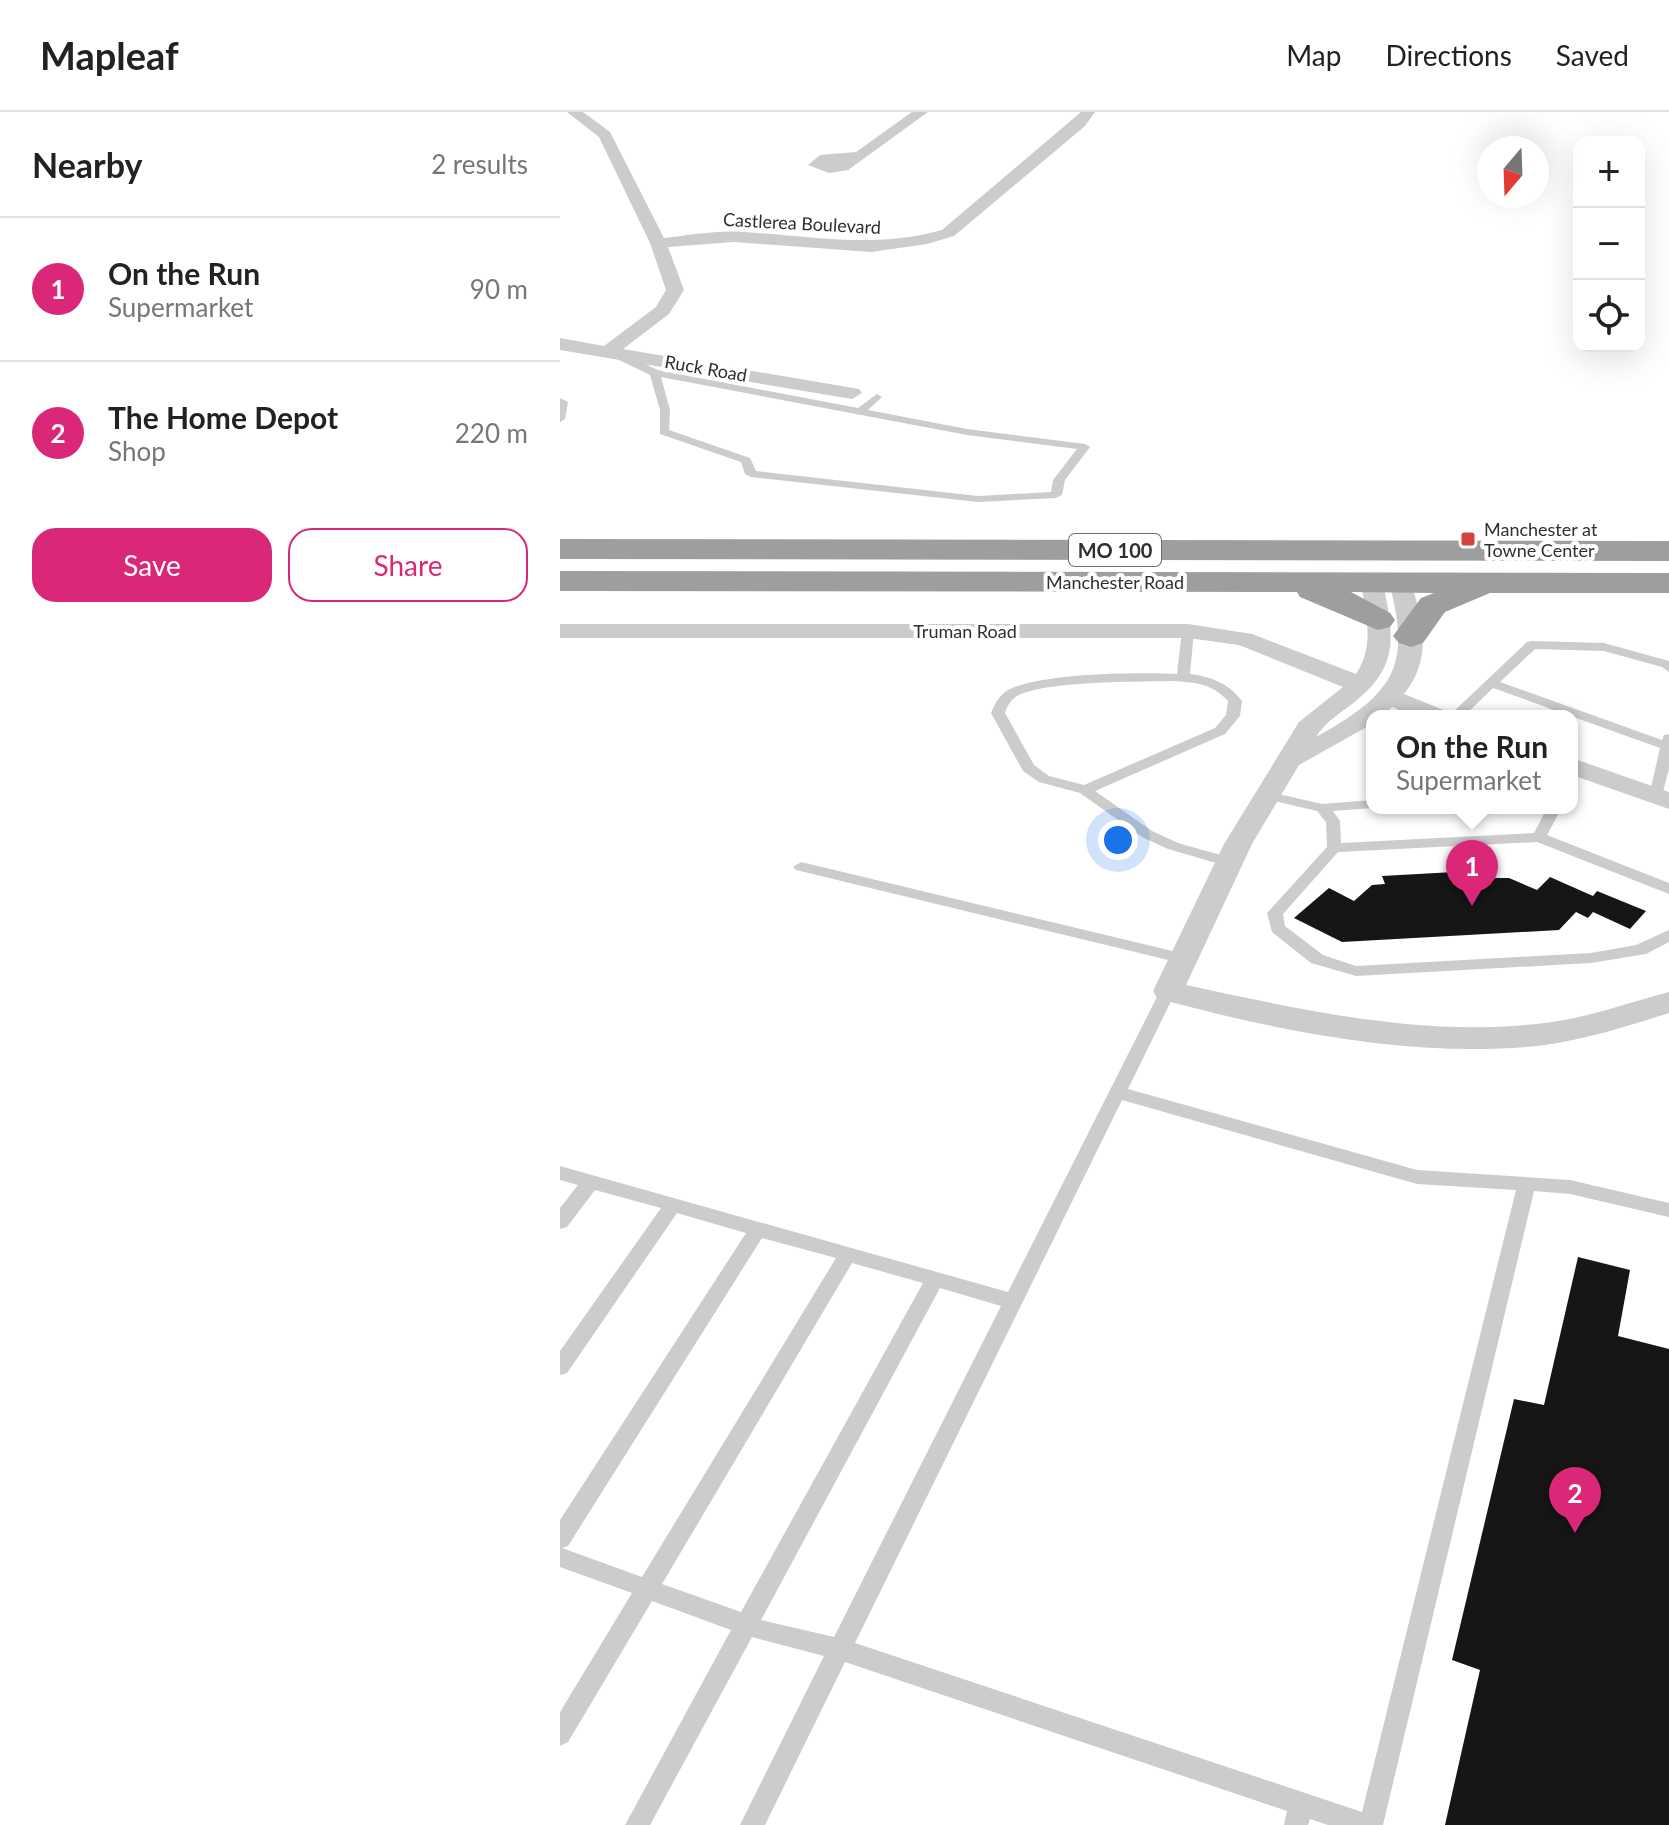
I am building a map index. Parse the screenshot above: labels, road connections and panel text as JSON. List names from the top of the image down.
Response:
{
  "streets": {
    "highway": ["MO 100", "Manchester Road"],
    "street": ["Castlerea Boulevard", "Ruck Road", "Truman Road"]
  },
  "places": {
    "transit": ["Manchester at Towne Center"]
  },
  "north": "bottom",
  "page": {
    "header": "Mapleaf",
    "nav": ["Map", "Directions", "Saved"],
    "heading": ["Nearby", "2 results"],
    "map_buttons": ["+", "−"],
    "list": [
      {
        "mark": "1",
        "name": "On the Run",
        "note": "Supermarket",
        "value": "90 m"
      },
      {
        "mark": "2",
        "name": "The Home Depot",
        "note": "Shop",
        "value": "220 m"
      }
    ],
    "buttons": ["Save", "Share"],
    "popup": ["On the Run", "Supermarket"],
    "pins": ["1", "2"]
  }
}
